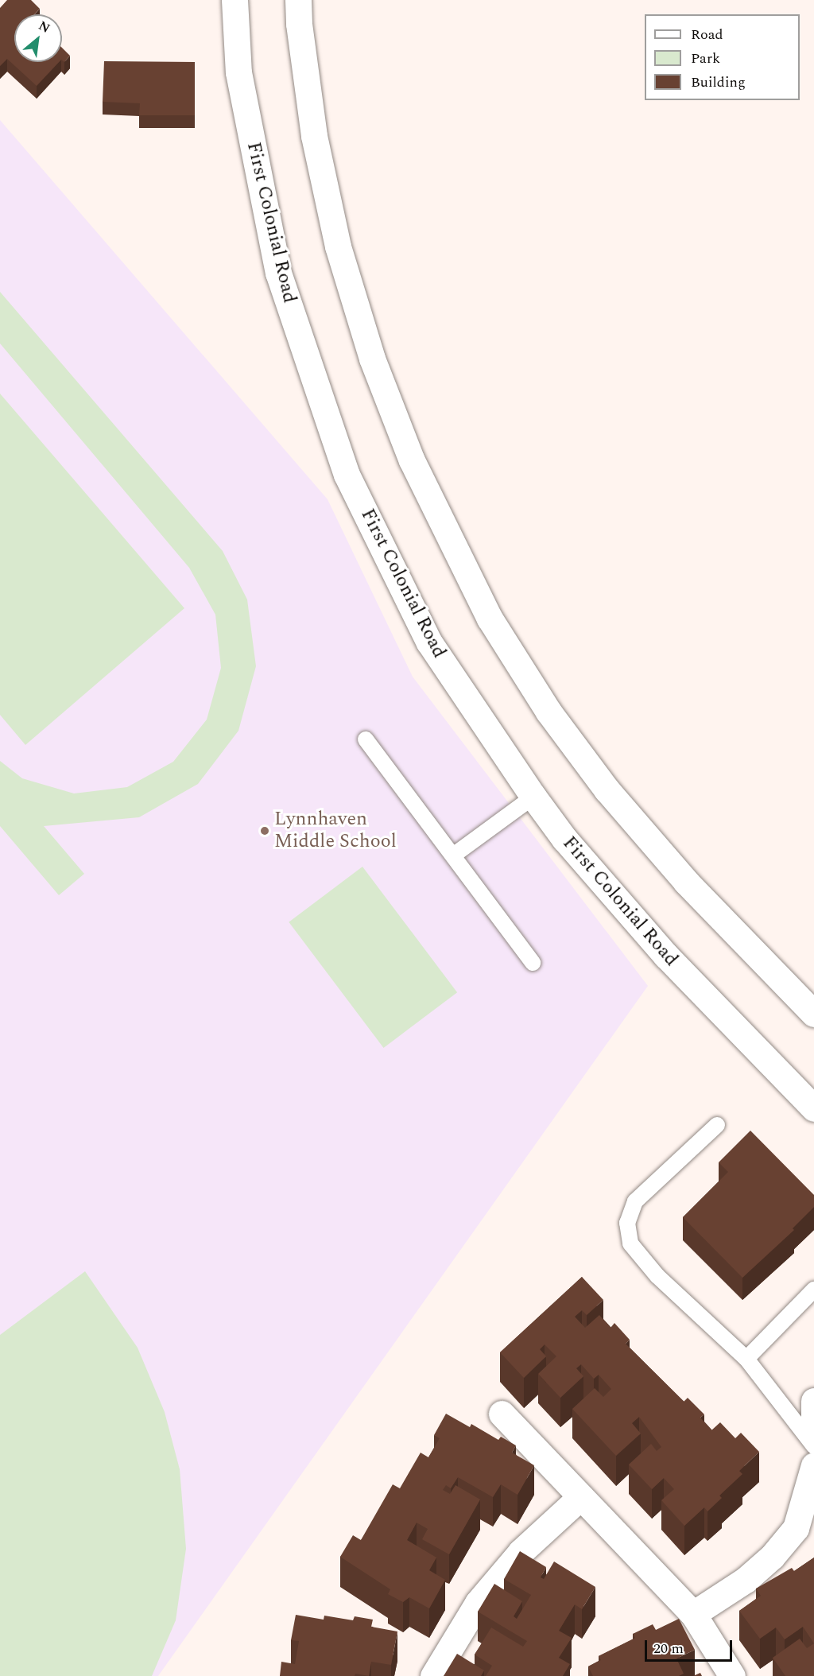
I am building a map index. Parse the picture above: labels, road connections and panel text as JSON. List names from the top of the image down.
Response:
{
  "streets": {
    "main road": ["First Colonial Road"]
  },
  "places": ["Lynnhaven Middle School"],
  "legend": ["Road", "Park", "Building"],
  "scale_bar": "20 m",
  "north": "top right"
}
